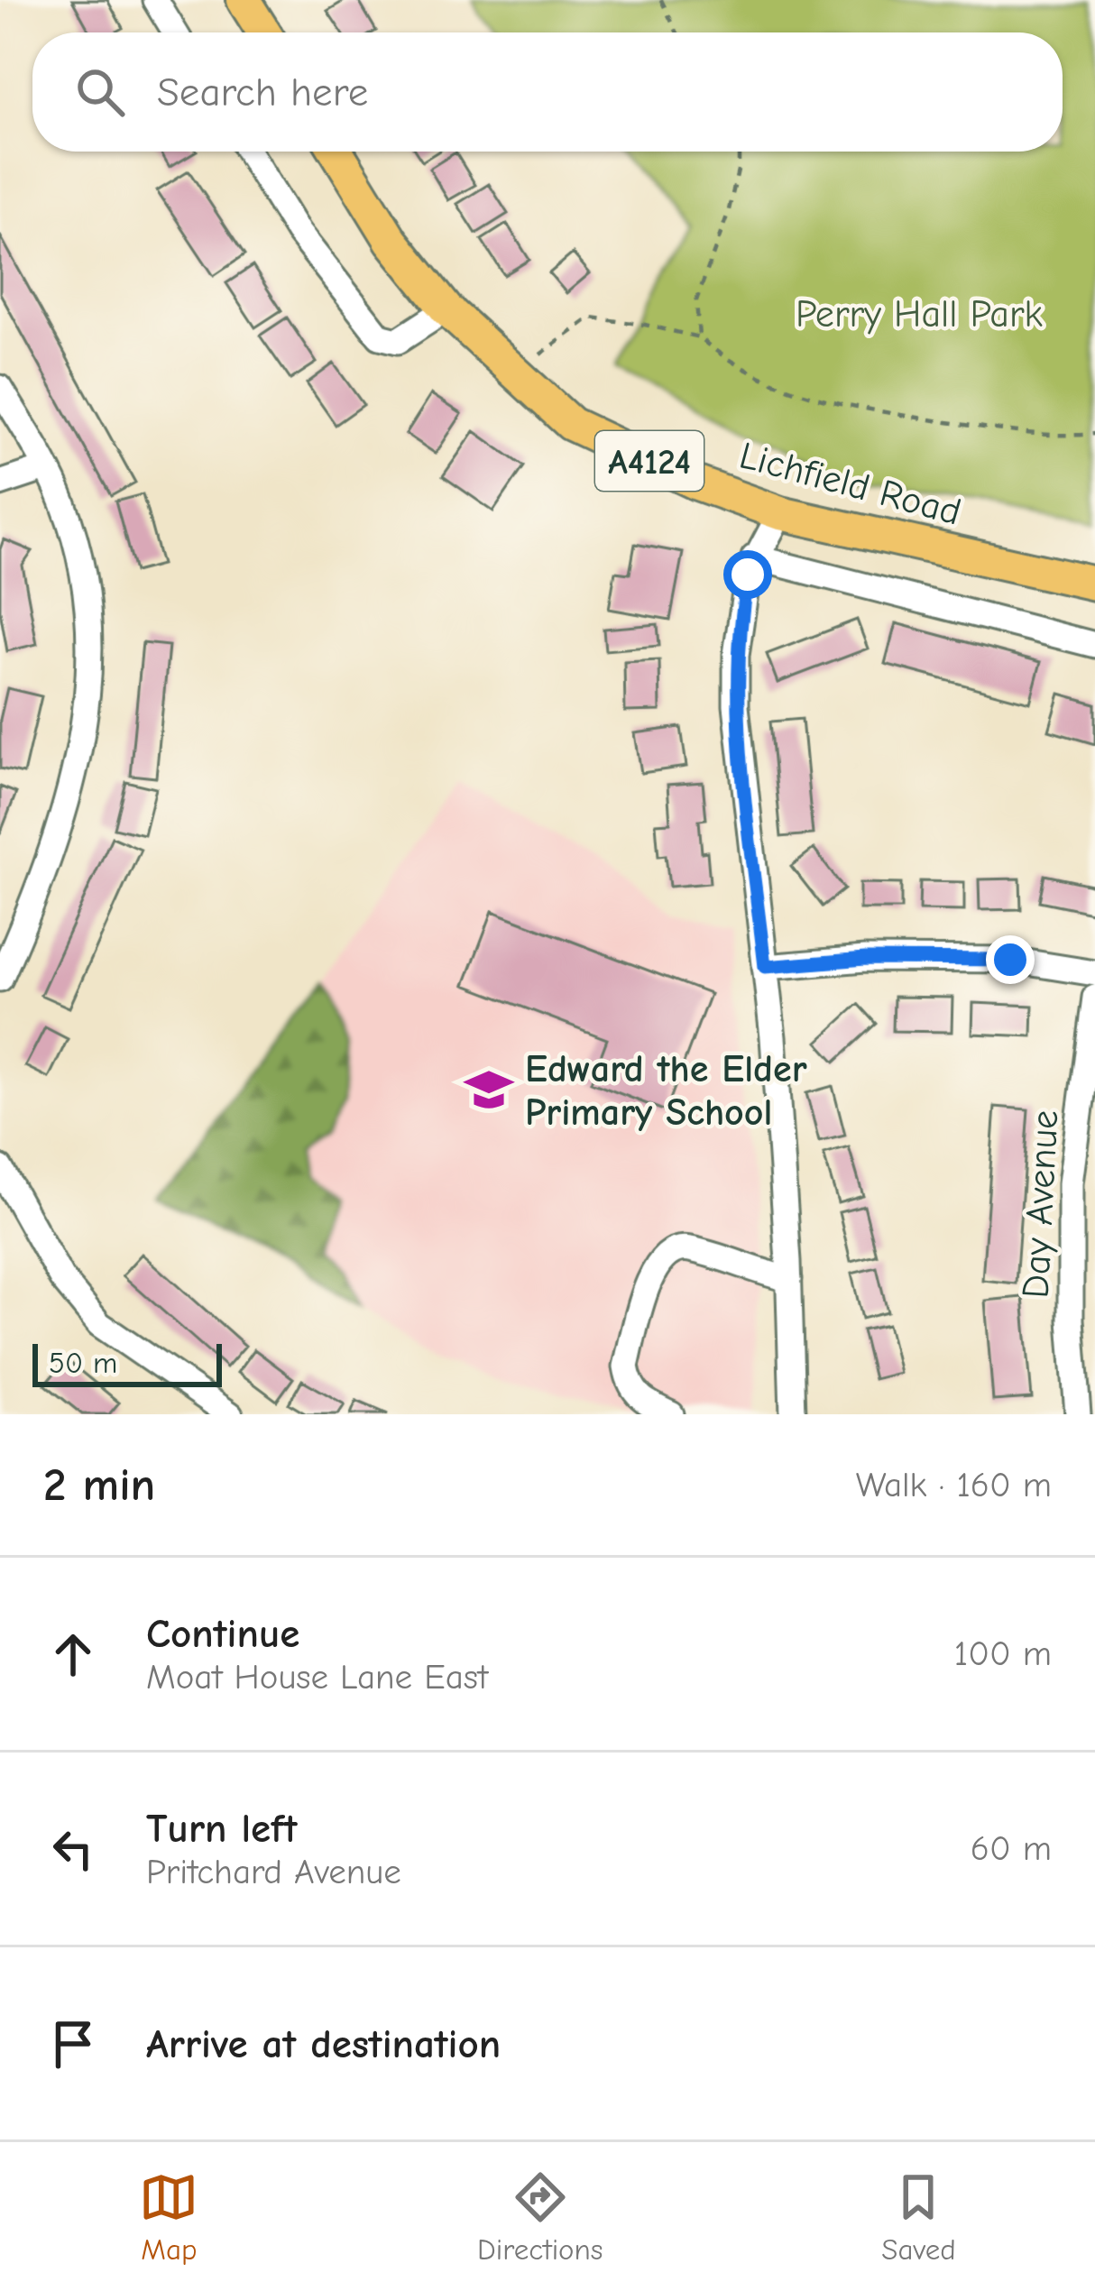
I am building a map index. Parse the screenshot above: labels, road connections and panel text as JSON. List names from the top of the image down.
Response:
{
  "streets": {
    "main road": ["A4124", "Lichfield Road"],
    "street": ["Day Avenue"]
  },
  "parks": ["Perry Hall Park"],
  "places": {
    "school or university": ["Edward the Elder Primary School"]
  },
  "scale_bar": "50 m",
  "page": {
    "search": "Search here",
    "scale": "50 m",
    "heading": ["2 min", "Walk · 160 m"],
    "list": [
      ["Continue", "Moat House Lane East", "100 m"],
      ["Turn left", "Pritchard Avenue", "60 m"],
      "Arrive at destination"
    ],
    "nav": ["Map", "Directions", "Saved"]
  }
}
